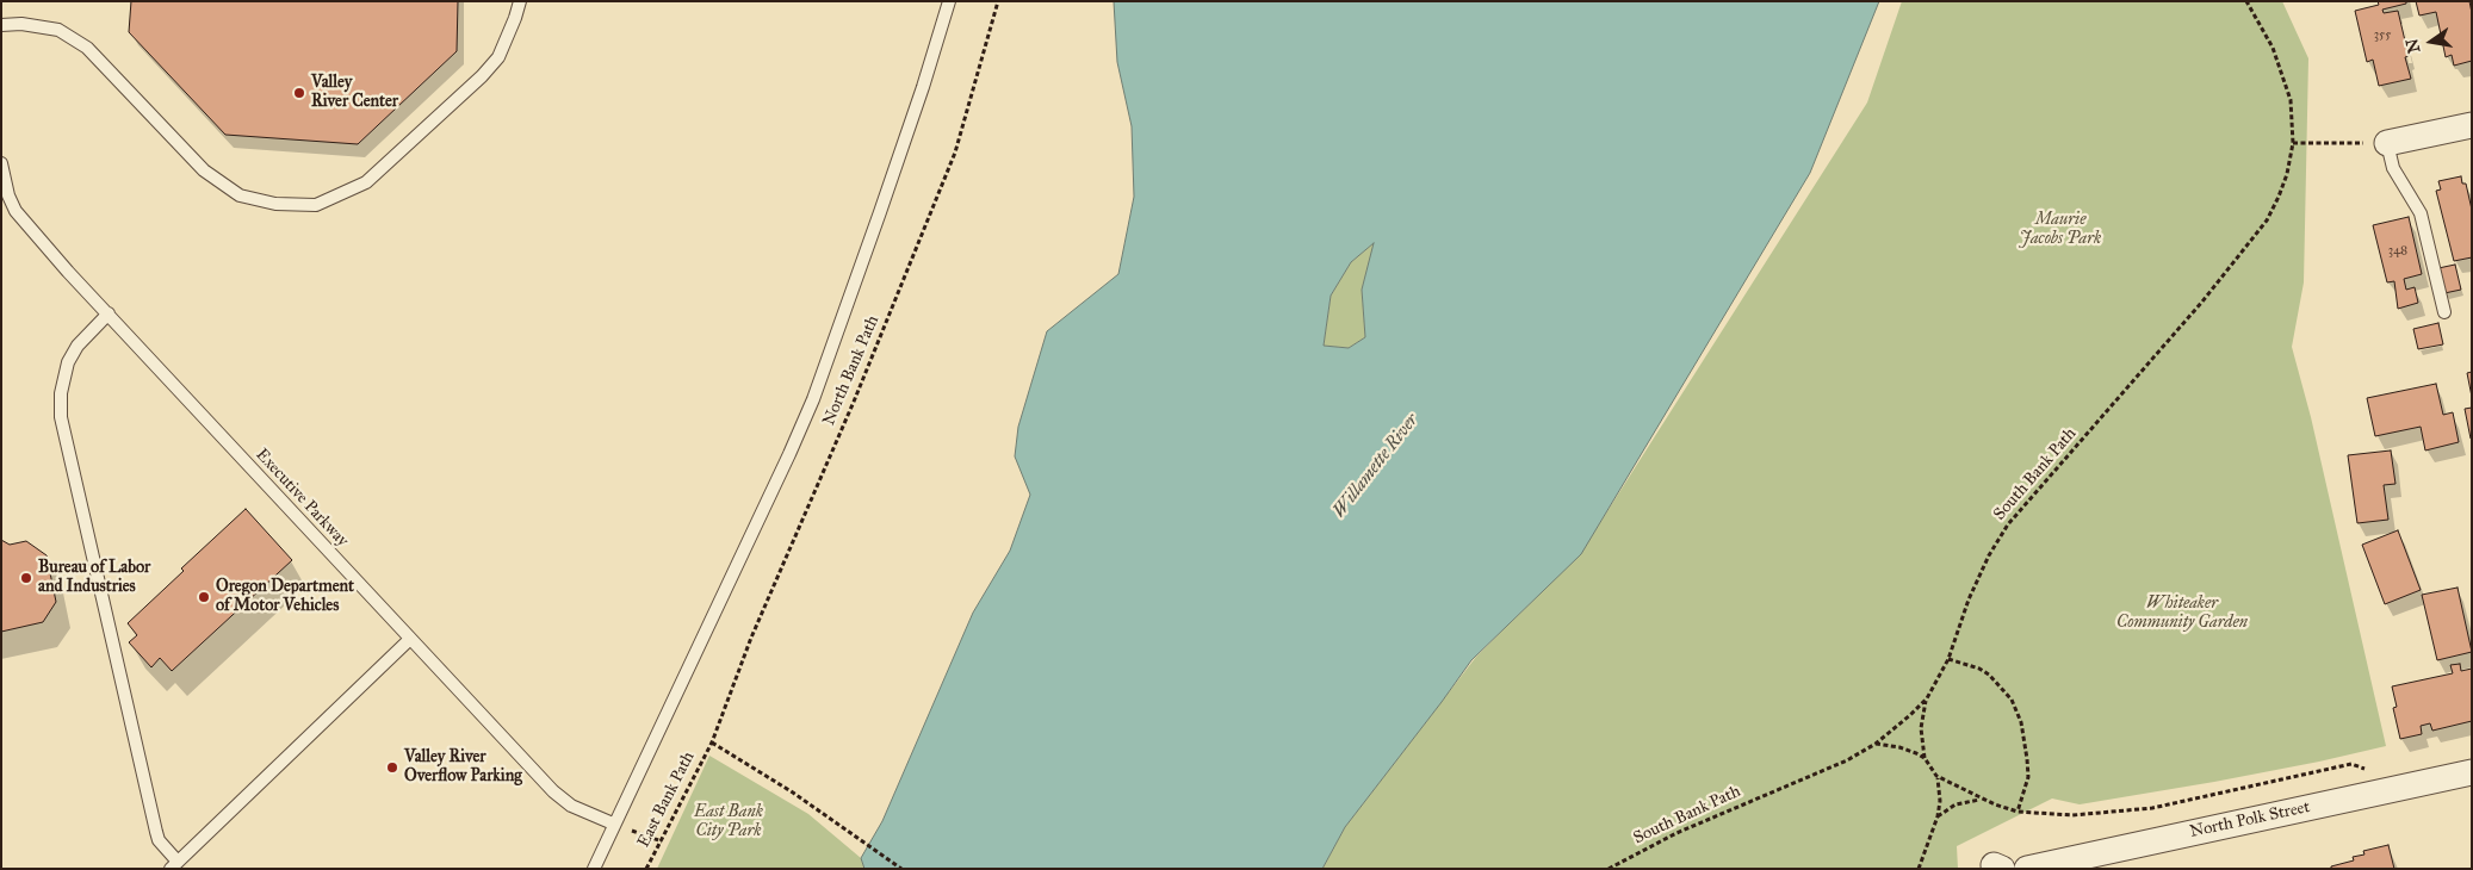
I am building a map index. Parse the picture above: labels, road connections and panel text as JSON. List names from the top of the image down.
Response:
{
  "streets": {
    "street": ["North Polk Street"],
    "lane": ["Executive Parkway"],
    "path": ["North Bank Path", "South Bank Path", "East Bank Path"]
  },
  "crossings": [
    ["North Bank Path", "East Bank Path"]
  ],
  "water": ["Willamette River"],
  "parks": ["Maurie Jacobs Park", "Whiteaker Community Garden", "East Bank City Park"],
  "places": [
    "Valley River Center",
    "Bureau of Labor and Industries",
    "Oregon Department of Motor Vehicles",
    "Valley River Overflow Parking"
  ],
  "house_numbers": ["355", "348"],
  "north": "left"
}
